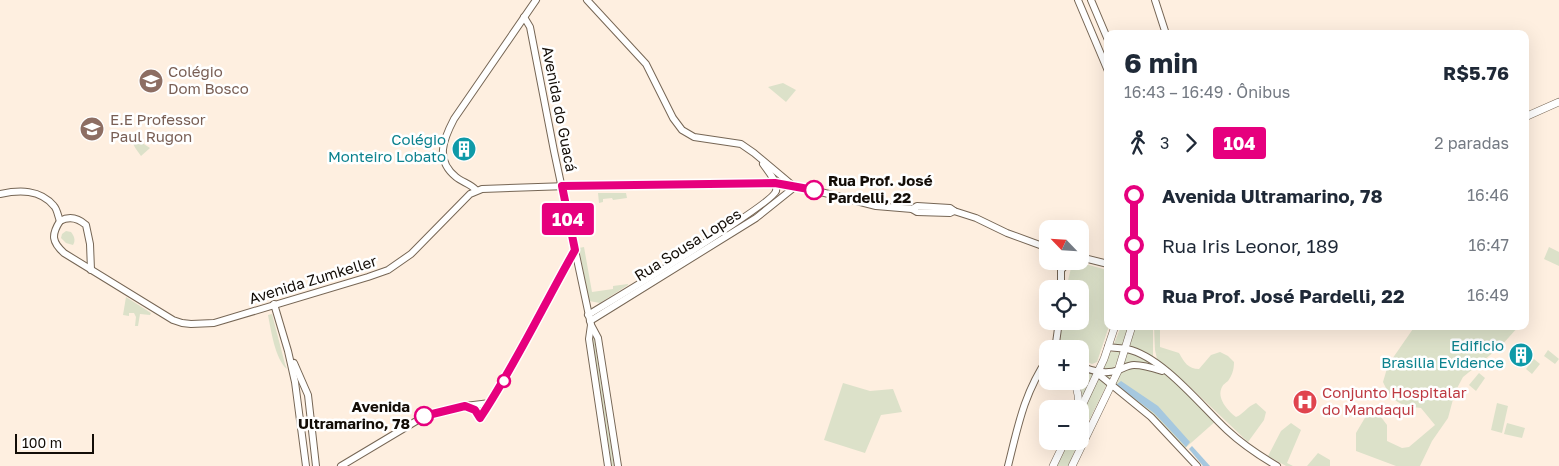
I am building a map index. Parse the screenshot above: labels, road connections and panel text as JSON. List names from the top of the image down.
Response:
{
  "streets": {
    "street": ["Avenida do Guacá", "Rua Sousa Lopes", "Avenida Zumkeller"]
  },
  "crossings": [
    ["Avenida do Guacá", "Rua Sousa Lopes"]
  ],
  "places": {
    "school or university": ["Colégio Dom Bosco", "E.E Professor Paul Rugon"],
    "building": ["Colégio Monteiro Lobato", "Edificio Brasilia Evidence"],
    "other": ["Rua Prof. José Pardelli, 22", "Avenida Ultramarino, 78"],
    "hospital": ["Conjunto Hospitalar do Mandaqui"]
  },
  "lines": ["bus line 104"],
  "scale_bar": "100 m",
  "north": "top left",
  "page": {
    "on_map": "104",
    "heading": ["6 min", "16:43 – 16:49 · Ônibus", "R$5.76"],
    "legs": ["3", "104", "2 paradas"],
    "list": [
      {
        "name": "Avenida Ultramarino, 78",
        "value": "16:46"
      },
      {
        "name": "Rua Iris Leonor, 189",
        "value": "16:47"
      },
      {
        "name": "Rua Prof. José Pardelli, 22",
        "value": "16:49"
      }
    ],
    "map_buttons": ["+", "−"],
    "scale": "100 m"
  }
}
